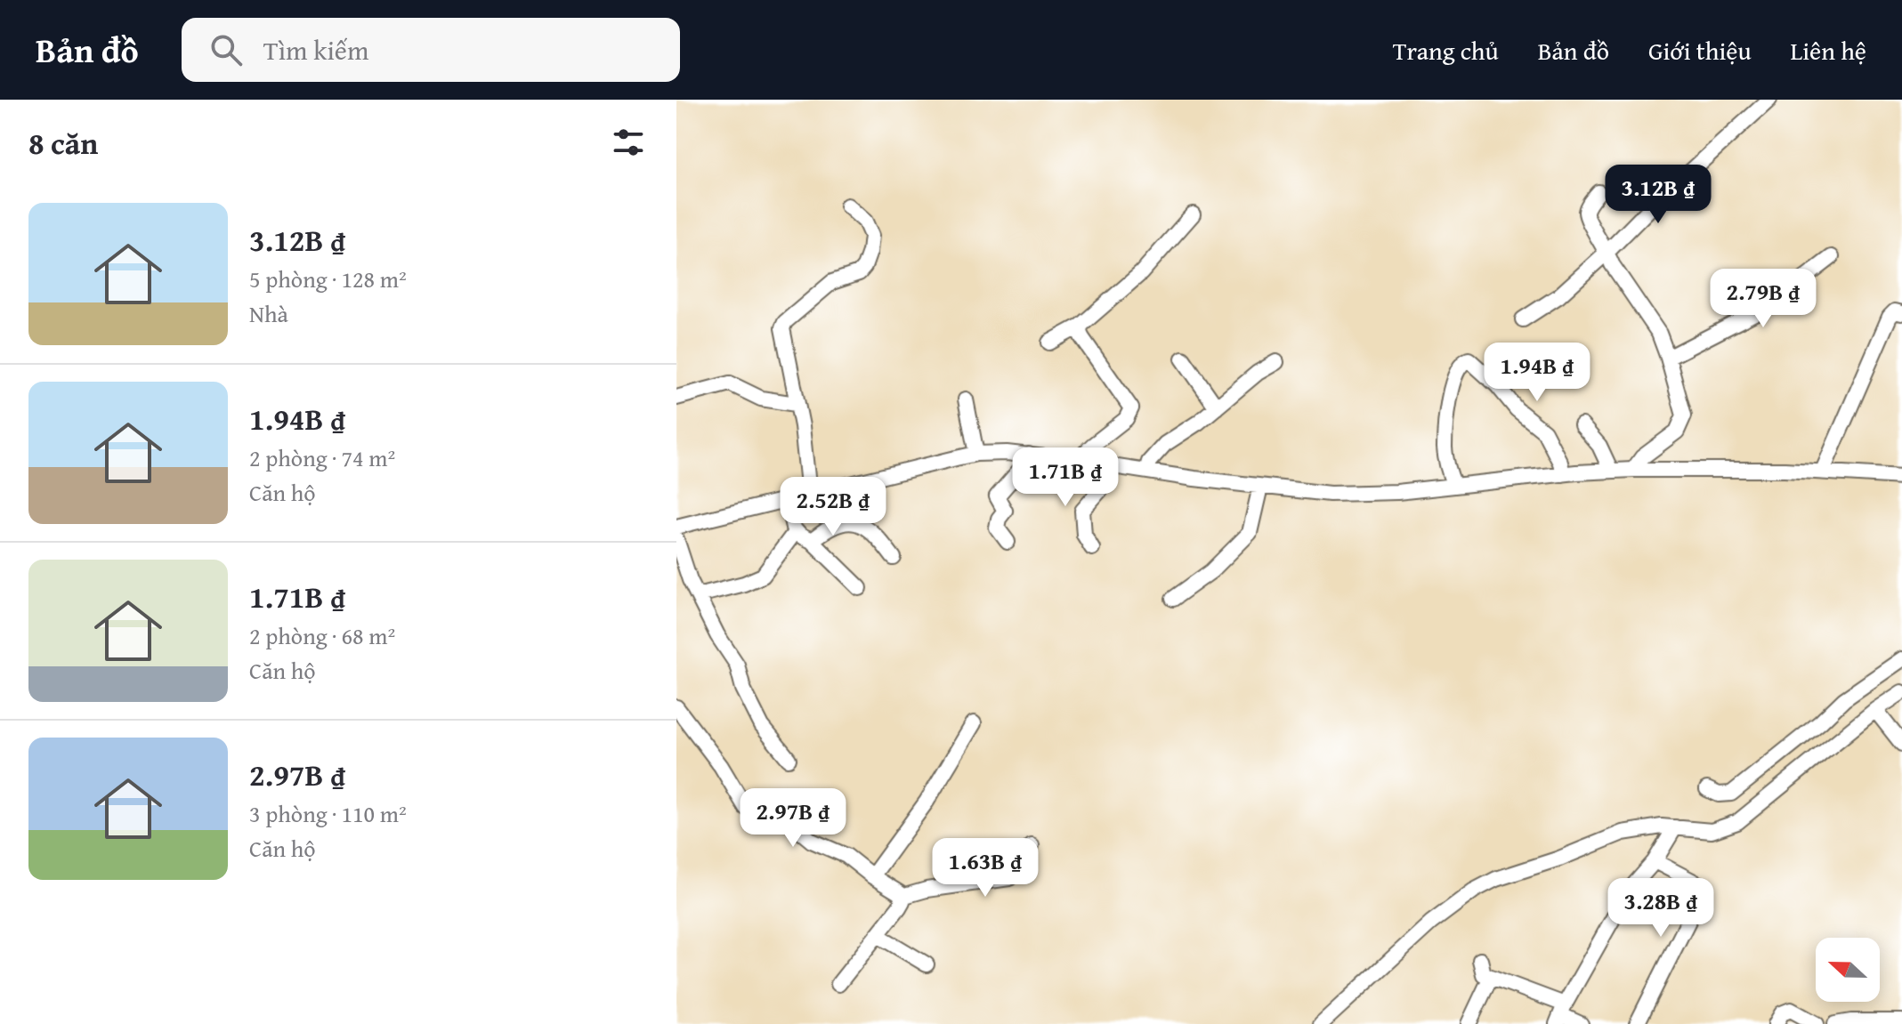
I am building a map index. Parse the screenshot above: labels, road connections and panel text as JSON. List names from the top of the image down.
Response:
{
  "north": "left",
  "page": {
    "header": "Bản đồ",
    "search": "Tìm kiếm",
    "nav": [
      "Trang chủ",
      "Bản đồ",
      "Giới thiệu",
      "Liên hệ"
    ],
    "heading": "8 căn",
    "price": [
      "3.12B ₫",
      "2.79B ₫",
      "1.94B ₫",
      "1.71B ₫",
      "2.52B ₫",
      "2.97B ₫",
      "1.63B ₫",
      "3.28B ₫"
    ],
    "list": [
      {
        "name": "3.12B ₫",
        "note": "5 phòng · 128 m² · Nhà"
      },
      {
        "name": "1.94B ₫",
        "note": "2 phòng · 74 m² · Căn hộ"
      },
      {
        "name": "1.71B ₫",
        "note": "2 phòng · 68 m² · Căn hộ"
      },
      {
        "name": "2.97B ₫",
        "note": "3 phòng · 110 m² · Căn hộ"
      }
    ]
  }
}
